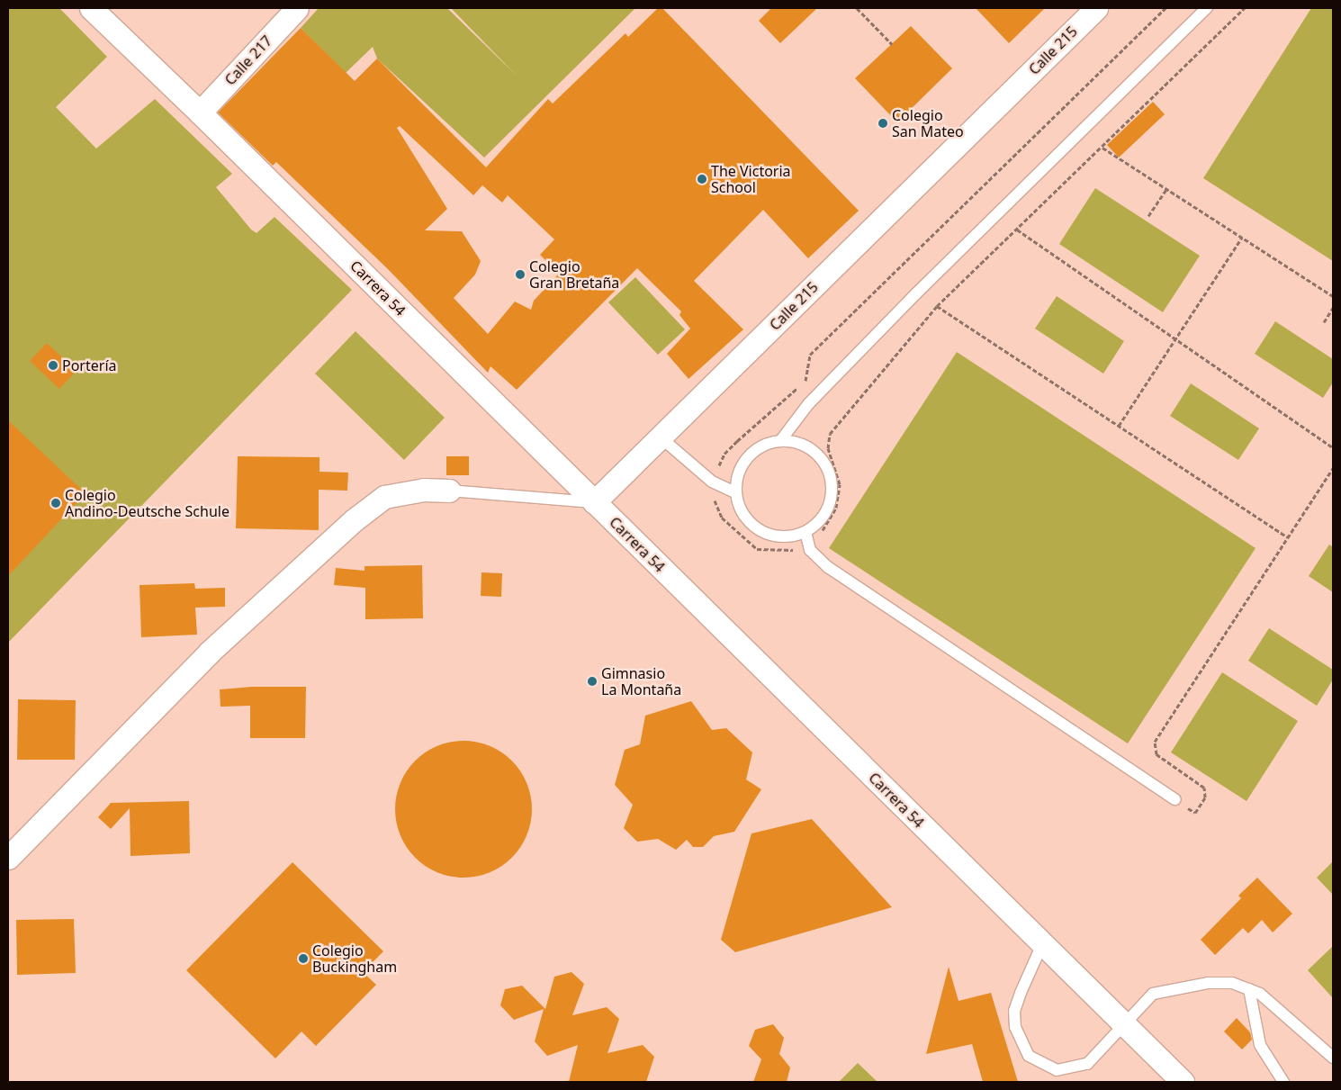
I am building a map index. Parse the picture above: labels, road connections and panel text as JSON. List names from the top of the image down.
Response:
{
  "streets": {
    "street": ["Calle 215", "Calle 217", "Carrera 54"]
  },
  "crossings": [
    ["Calle 215", "Carrera 54"],
    ["Calle 217", "Carrera 54"]
  ],
  "places": [
    "Colegio San Mateo",
    "The Victoria School",
    "Colegio Gran Bretaña",
    "Portería",
    "Colegio Andino-Deutsche Schule",
    "Gimnasio La Montaña",
    "Colegio Buckingham"
  ]
}
